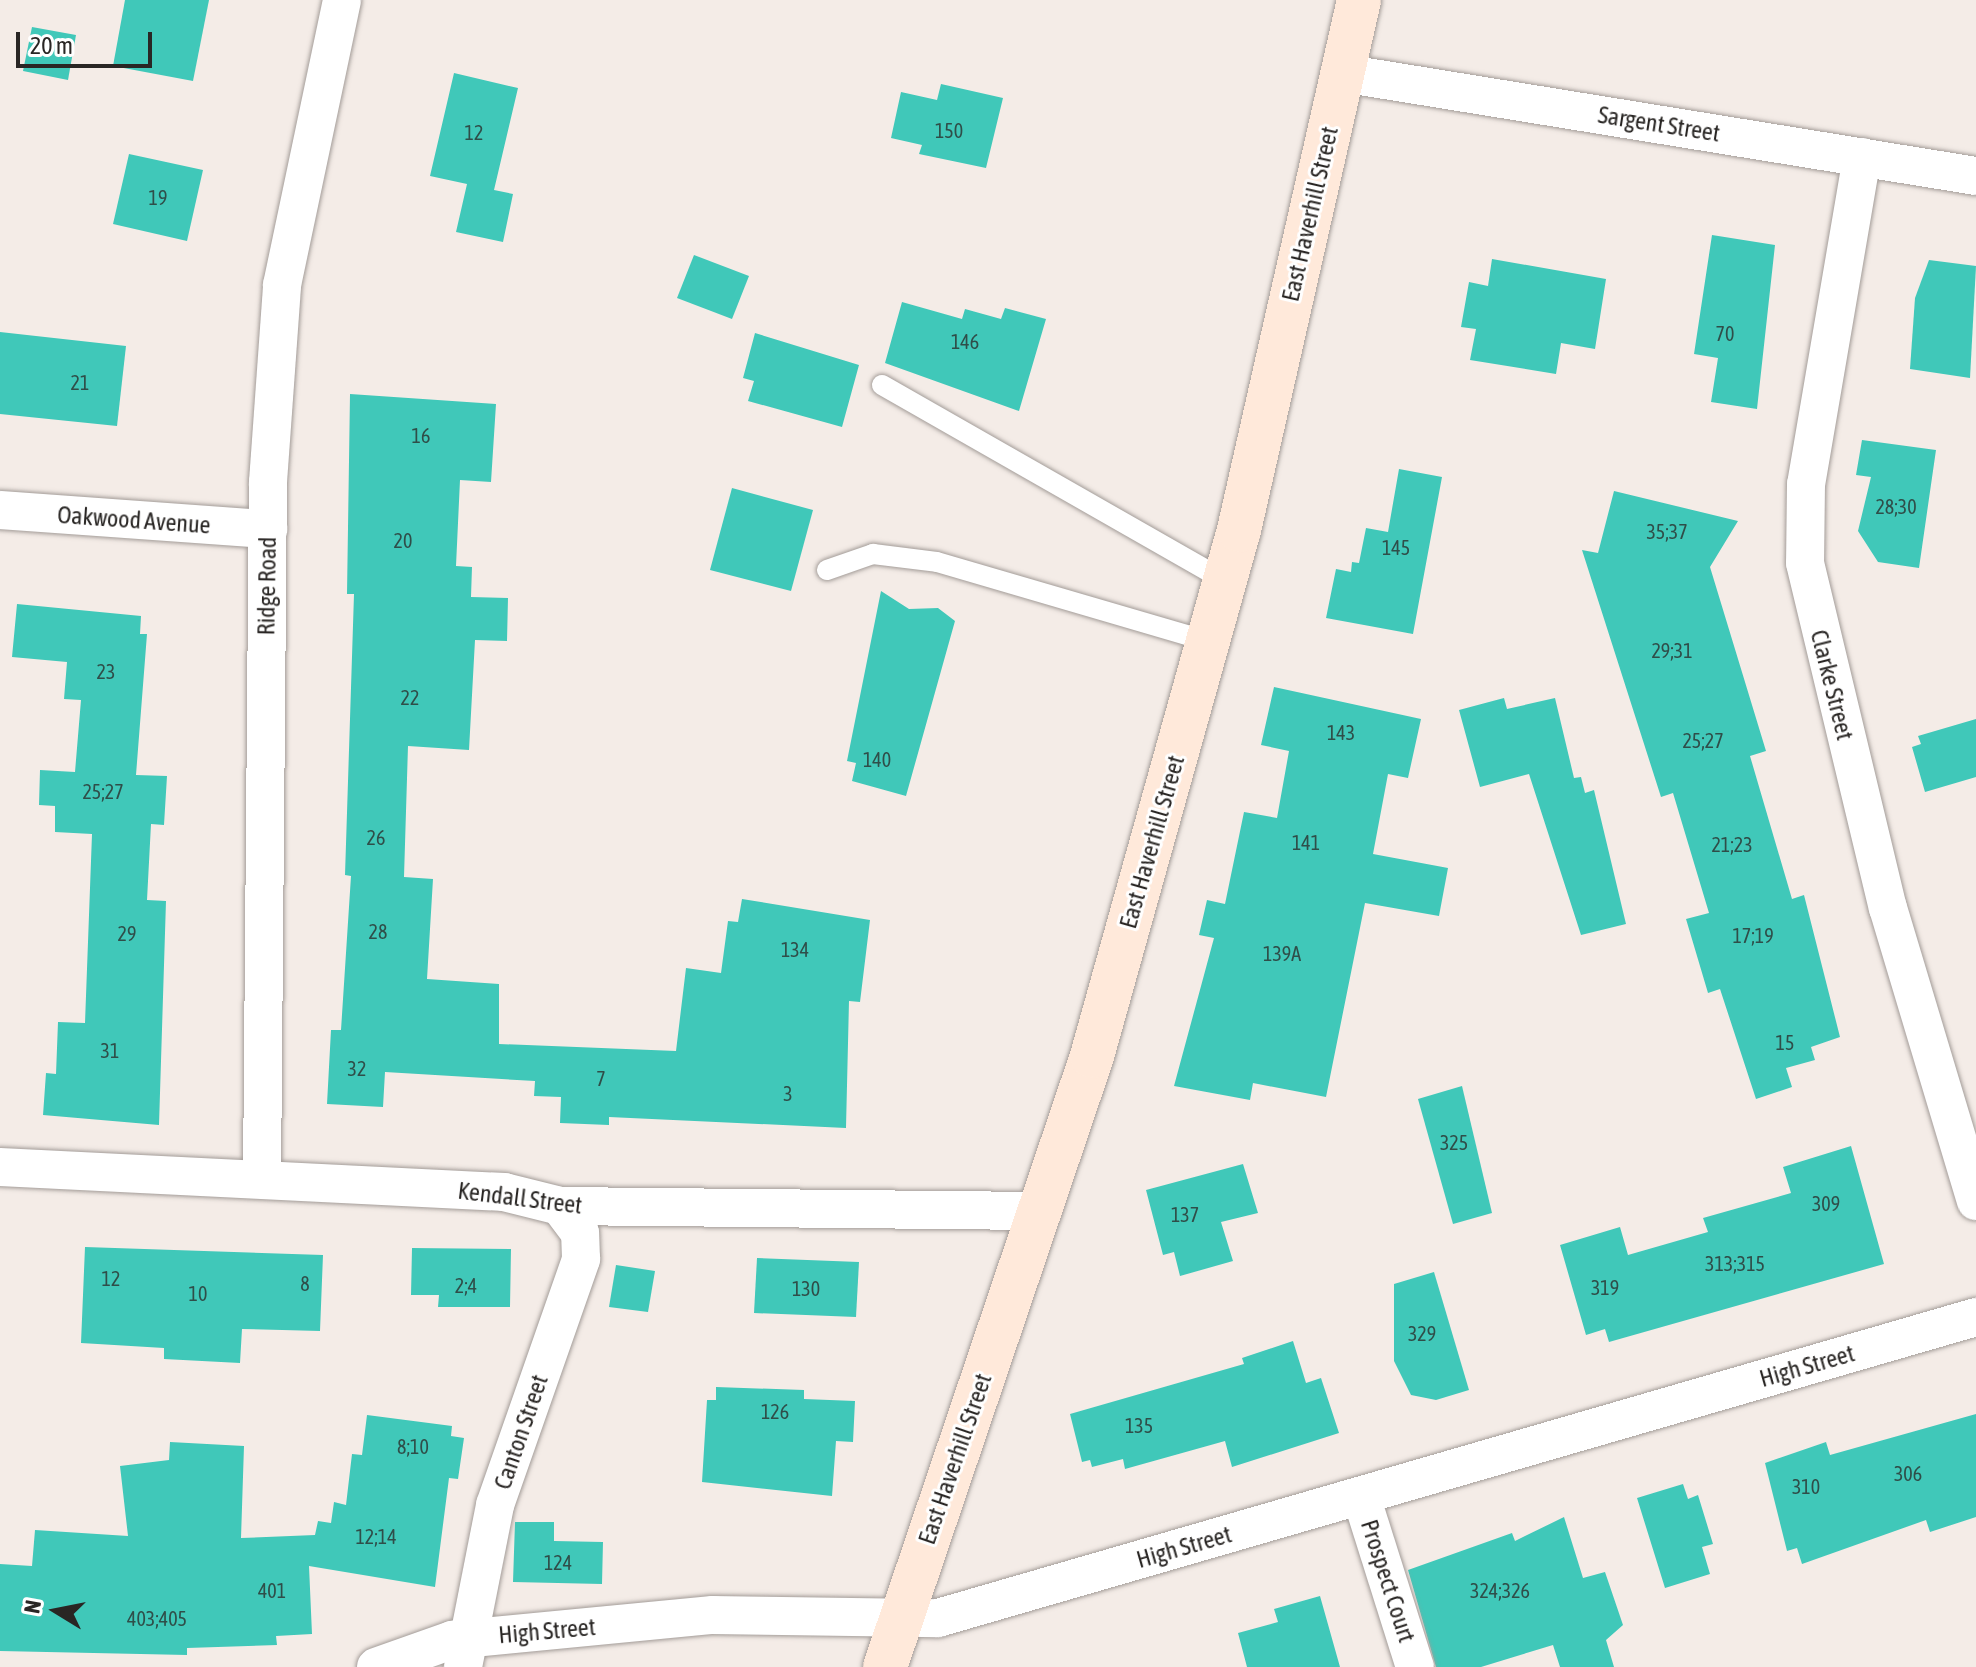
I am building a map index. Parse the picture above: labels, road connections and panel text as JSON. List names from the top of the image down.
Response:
{
  "streets": {
    "main road": ["East Haverhill Street"],
    "street": [
      "Sargent Street",
      "Oakwood Avenue",
      "Ridge Road",
      "Clarke Street",
      "Kendall Street",
      "High Street",
      "Canton Street",
      "Prospect Court"
    ]
  },
  "crossings": [
    ["Sargent Street", "East Haverhill Street"],
    ["Sargent Street", "Clarke Street"],
    ["East Haverhill Street", "Kendall Street"],
    ["East Haverhill Street", "High Street"],
    ["Oakwood Avenue", "Ridge Road"],
    ["Ridge Road", "Kendall Street"],
    ["Kendall Street", "Canton Street"],
    ["High Street", "Canton Street"],
    ["High Street", "Prospect Court"]
  ],
  "house_numbers": [
    "150",
    "12",
    "19",
    "70",
    "146",
    "21",
    "16",
    "28;30",
    "35;37",
    "20",
    "145",
    "29;31",
    "23",
    "22",
    "143",
    "25;27",
    "140",
    "25;27",
    "26",
    "141",
    "21;23",
    "28",
    "29",
    "17;19",
    "134",
    "139A",
    "15",
    "31",
    "32",
    "7",
    "3",
    "325",
    "309",
    "137",
    "313;315",
    "12",
    "8",
    "2;4",
    "319",
    "130",
    "10",
    "329",
    "126",
    "135",
    "8;10",
    "306",
    "310",
    "12;14",
    "124",
    "401",
    "324;326",
    "403;405"
  ],
  "scale_bar": "20 m",
  "north": "left"
}
